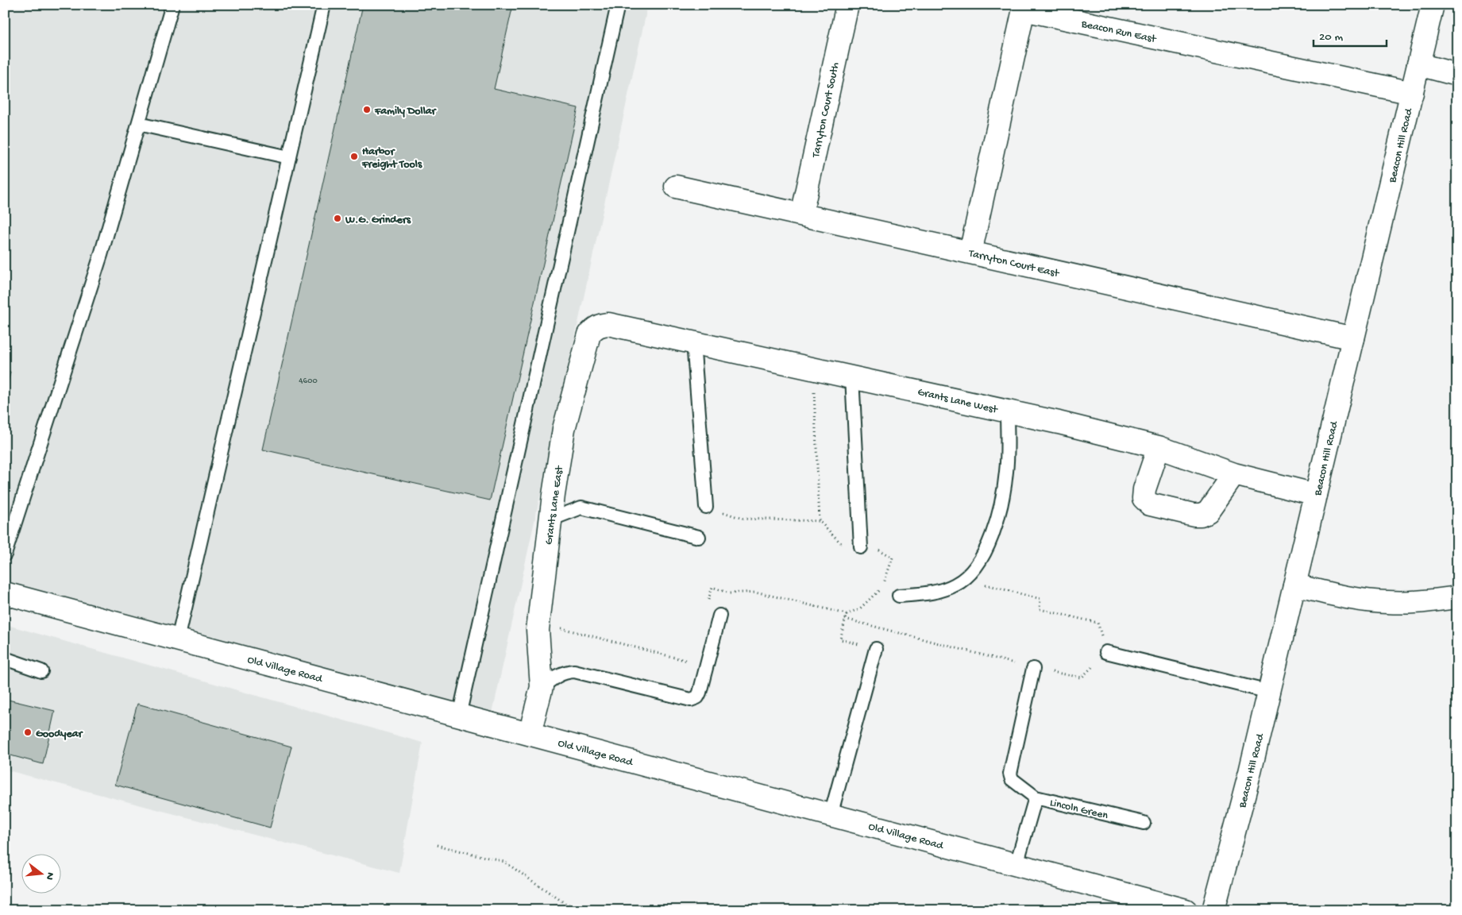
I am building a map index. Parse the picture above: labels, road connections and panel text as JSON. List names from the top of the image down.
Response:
{
  "streets": {
    "street": [
      "Beacon Run East",
      "Tarryton Court South",
      "Beacon Hill Road",
      "Tarryton Court East",
      "Grants Lane West",
      "Grants Lane East",
      "Old Village Road"
    ],
    "lane": ["Lincoln Green"]
  },
  "crossings": [
    ["Beacon Run East", "Beacon Hill Road"],
    ["Beacon Run East", "Tarryton Court East"],
    ["Tarryton Court South", "Tarryton Court East"],
    ["Beacon Hill Road", "Tarryton Court East"],
    ["Beacon Hill Road", "Grants Lane West"],
    ["Grants Lane West", "Grants Lane East"],
    ["Grants Lane East", "Old Village Road"],
    ["Old Village Road", "Lincoln Green"]
  ],
  "places": [
    "Family Dollar",
    "Harbor Freight Tools",
    "W.G. Grinders",
    "Goodyear"
  ],
  "house_numbers": ["4600"],
  "scale_bar": "20 m",
  "north": "right"
}
